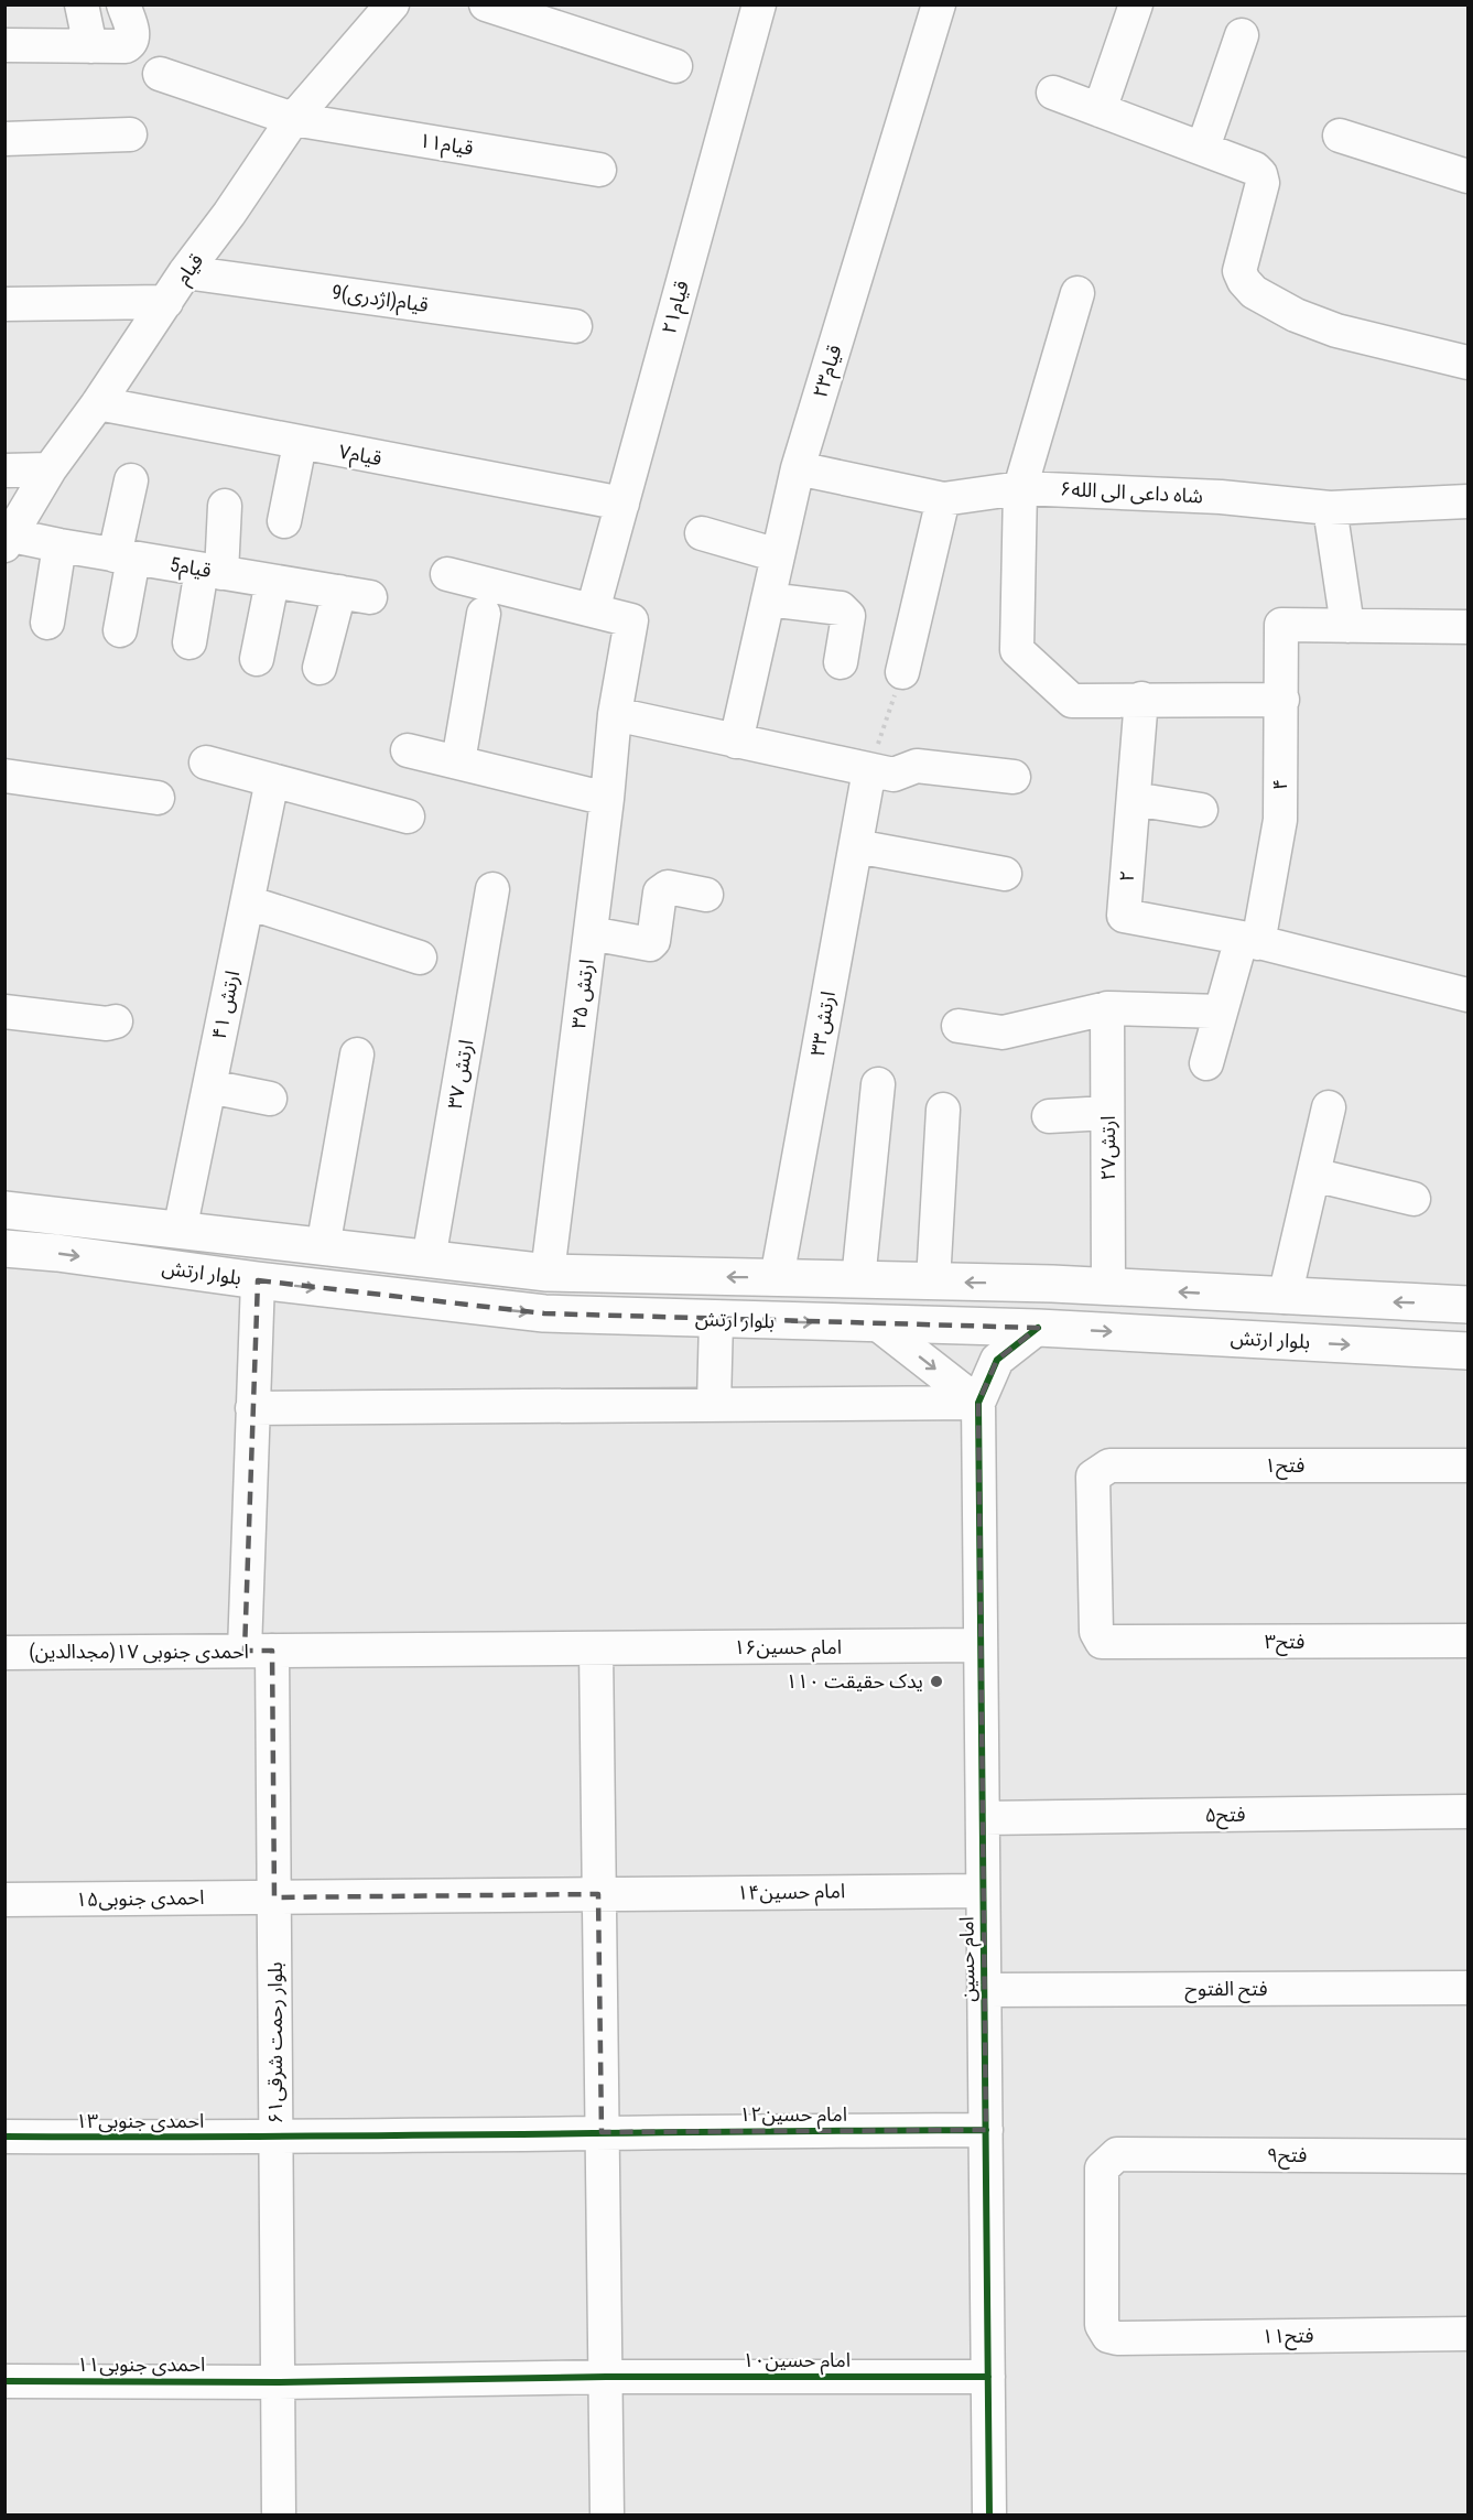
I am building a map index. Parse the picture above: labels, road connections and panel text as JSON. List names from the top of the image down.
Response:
{
  "streets": {
    "main road": ["بلوار ارتش"],
    "street": [
      "قیام۱۱",
      "قیام",
      "قیام(اژدری)9",
      "قیام۲۱",
      "قیام۲۳",
      "قیام۷",
      "شاه داعی الی الله۶",
      "قیام5",
      "۴",
      "۲",
      "ارتش ۳۵",
      "ارتش ۴۱",
      "ارتش۳۳",
      "ارتش ۳۷",
      "ارتش۲۷",
      "۱فتح",
      "۳فتح",
      "امام حسین۱۶",
      "احمدی جنوبی ۱۷(مجدالدین)",
      "۵فتح",
      "امام حسین۱۴",
      "احمدی جنوبی۱۵",
      "امام حسین",
      "فتح الفتوح",
      "بلوار رحمت شرقی۶۱",
      "امام حسین۱۲",
      "احمدی جنوبی۱۳",
      "۹فتح",
      "۱۱فتح",
      "امام حسین۱۰",
      "احمدی جنوبی۱۱"
    ]
  },
  "crossings": [
    ["قیام۱۱", "قیام"],
    ["قیام", "قیام(اژدری)9"],
    ["قیام", "قیام۷"],
    ["قیام", "قیام5"],
    ["قیام۲۱", "قیام۷"],
    ["قیام۲۱", "ارتش ۳۵"],
    ["قیام۲۳", "شاه داعی الی الله۶"],
    ["۴", "۲"],
    ["ارتش ۳۵", "بلوار ارتش"],
    ["ارتش ۴۱", "بلوار ارتش"],
    ["ارتش۳۳", "بلوار ارتش"],
    ["ارتش ۳۷", "بلوار ارتش"],
    ["ارتش۲۷", "بلوار ارتش"],
    ["بلوار ارتش", "بلوار رحمت شرقی۶۱"],
    ["۱فتح", "۳فتح"],
    ["امام حسین۱۶", "احمدی جنوبی ۱۷(مجدالدین)"],
    ["امام حسین۱۶", "امام حسین"],
    ["امام حسین۱۶", "بلوار رحمت شرقی۶۱"],
    ["احمدی جنوبی ۱۷(مجدالدین)", "بلوار رحمت شرقی۶۱"],
    ["۵فتح", "امام حسین"],
    ["امام حسین۱۴", "احمدی جنوبی۱۵"],
    ["امام حسین۱۴", "امام حسین"],
    ["امام حسین۱۴", "بلوار رحمت شرقی۶۱"],
    ["احمدی جنوبی۱۵", "بلوار رحمت شرقی۶۱"],
    ["امام حسین", "فتح الفتوح"],
    ["امام حسین", "امام حسین۱۲"],
    ["امام حسین", "امام حسین۱۰"],
    ["بلوار رحمت شرقی۶۱", "امام حسین۱۲"],
    ["بلوار رحمت شرقی۶۱", "احمدی جنوبی۱۳"],
    ["بلوار رحمت شرقی۶۱", "امام حسین۱۰"],
    ["بلوار رحمت شرقی۶۱", "احمدی جنوبی۱۱"],
    ["امام حسین۱۲", "احمدی جنوبی۱۳"],
    ["۹فتح", "۱۱فتح"],
    ["امام حسین۱۰", "احمدی جنوبی۱۱"]
  ],
  "places": ["یدک حقیقت ۱۱۰"]
}
